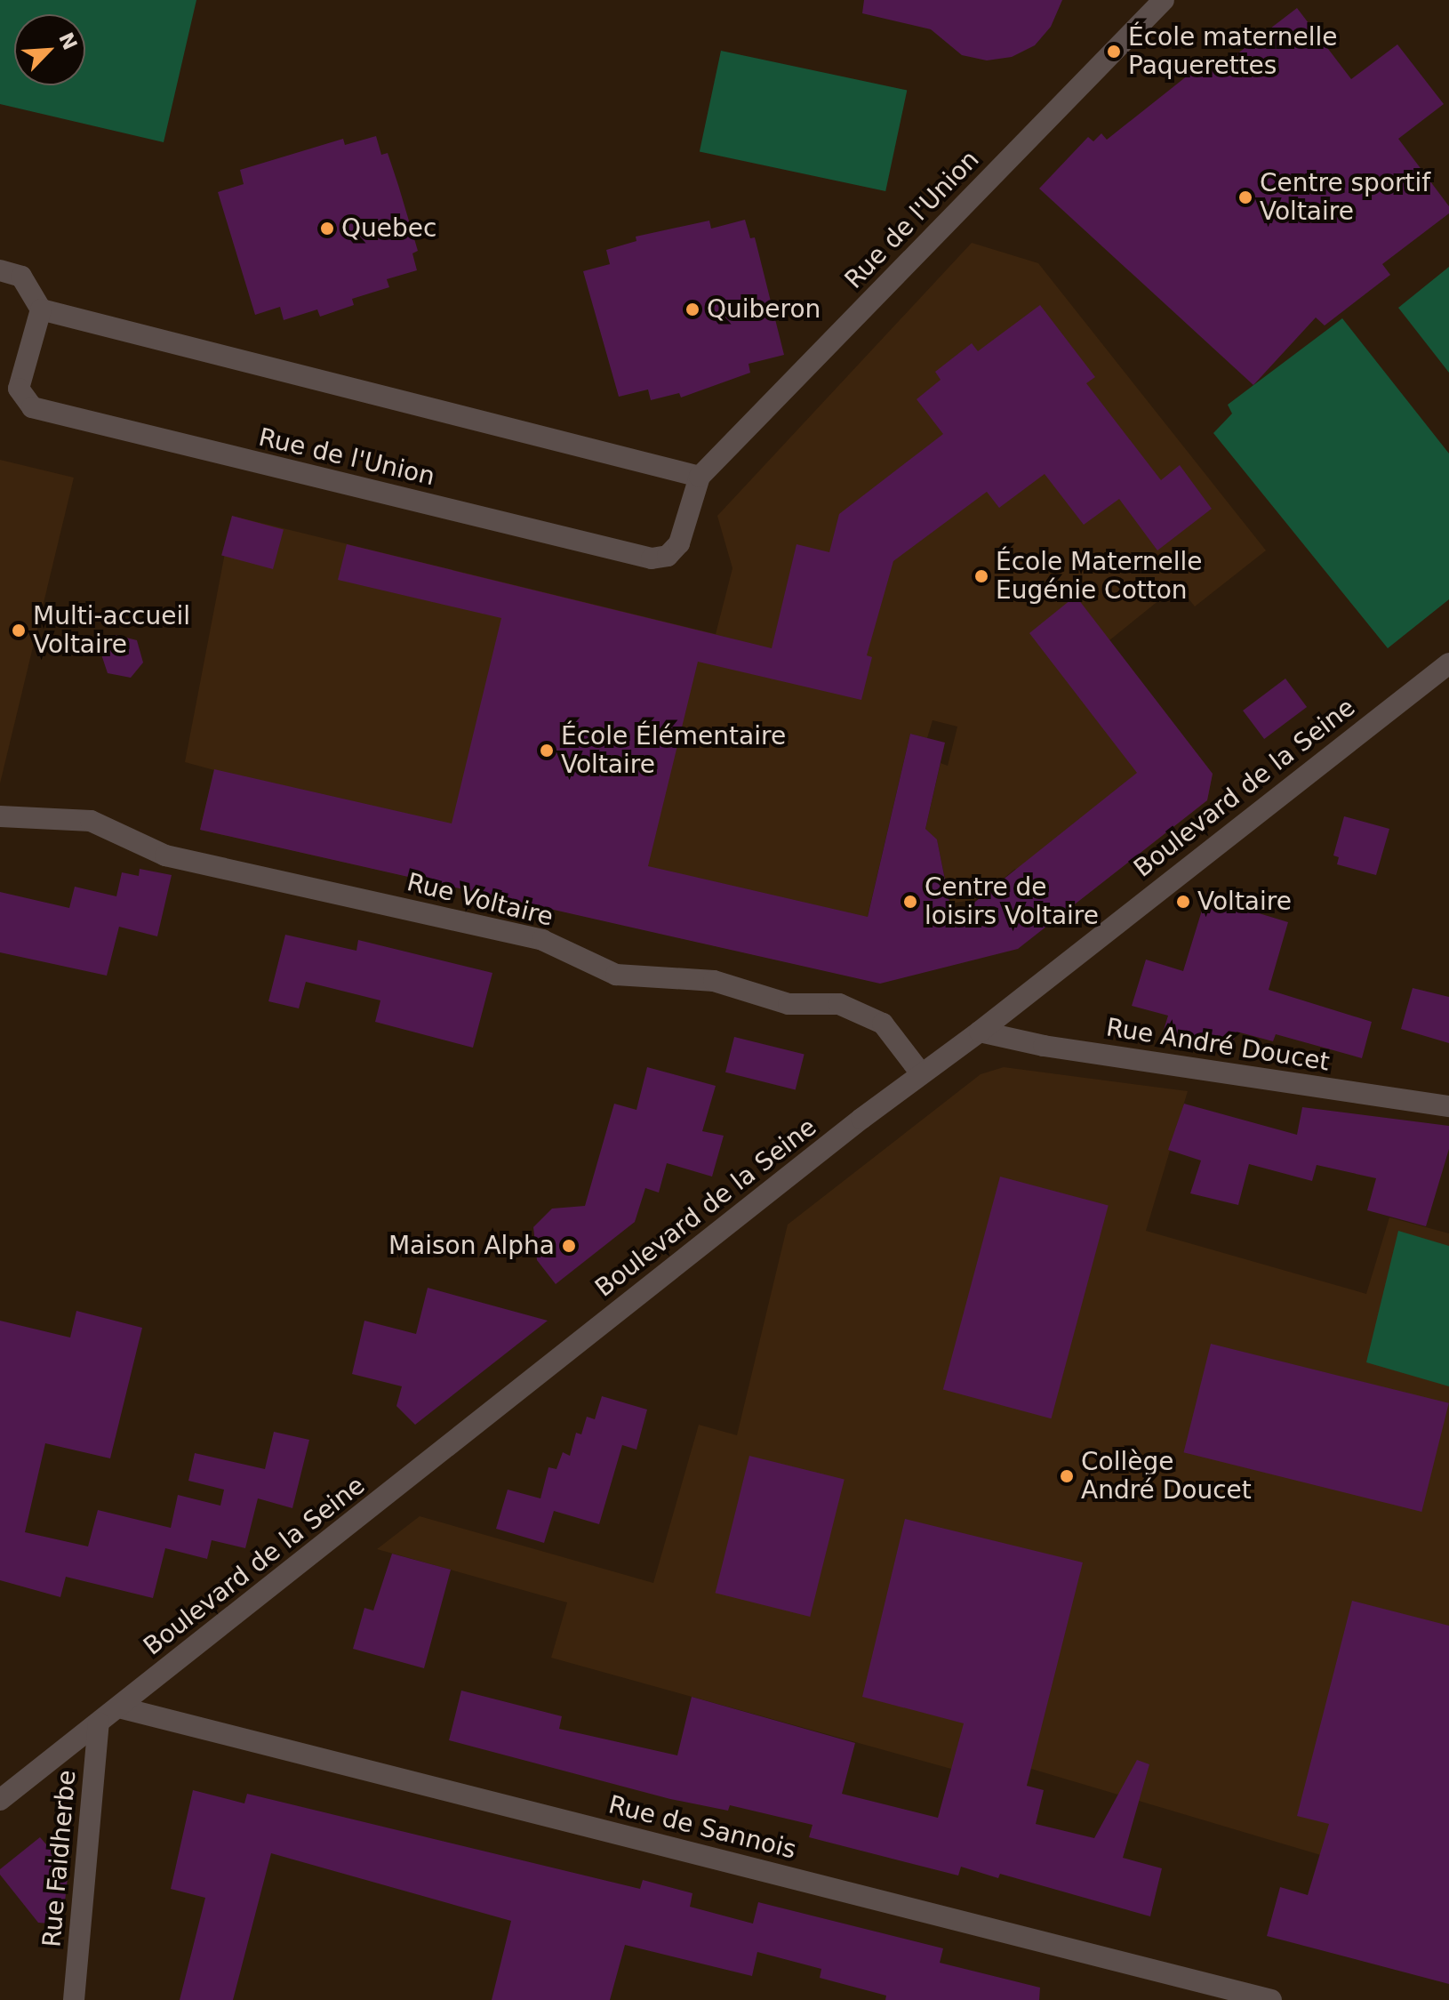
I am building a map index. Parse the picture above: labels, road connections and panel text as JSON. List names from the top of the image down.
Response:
{
  "streets": {
    "street": [
      "Rue de l'Union",
      "Boulevard de la Seine",
      "Rue Voltaire",
      "Rue André Doucet",
      "Rue de Sannois",
      "Rue Faidherbe"
    ]
  },
  "crossings": [
    ["Boulevard de la Seine", "Rue Voltaire"],
    ["Boulevard de la Seine", "Rue André Doucet"],
    ["Boulevard de la Seine", "Rue de Sannois"],
    ["Boulevard de la Seine", "Rue Faidherbe"]
  ],
  "places": [
    "École maternelle Paquerettes",
    "Centre sportif Voltaire",
    "Quebec",
    "Quiberon",
    "École Maternelle Eugénie Cotton",
    "Multi-accueil Voltaire",
    "École Élémentaire Voltaire",
    "Centre de loisirs Voltaire",
    "Voltaire",
    "Maison Alpha",
    "Collège André Doucet"
  ],
  "north": "top right"
}
